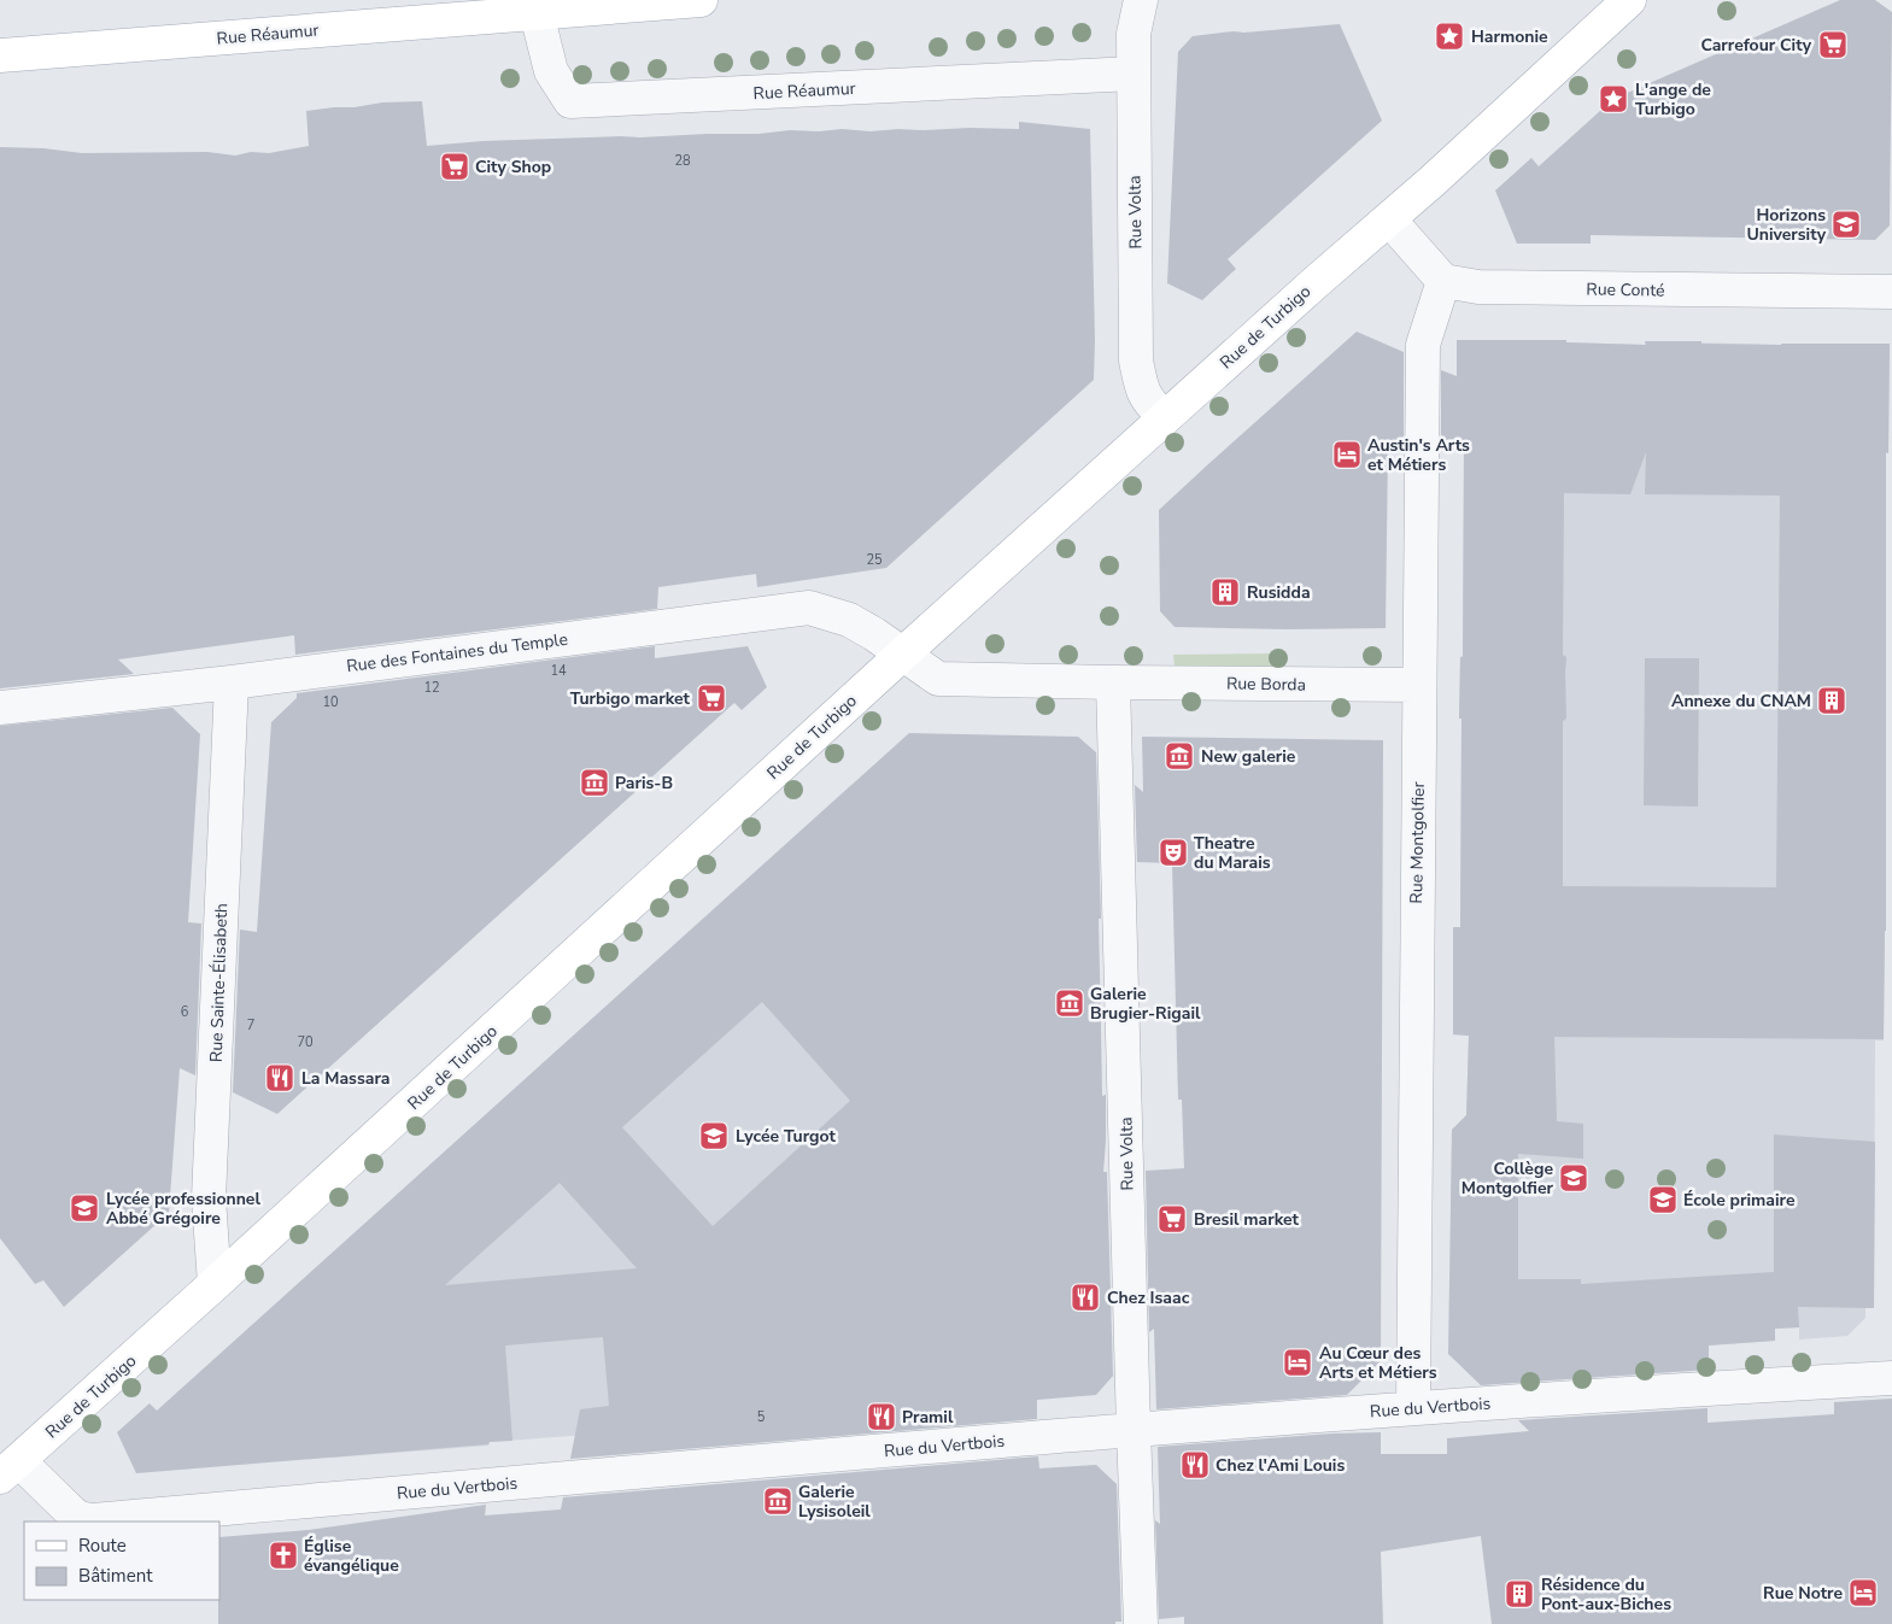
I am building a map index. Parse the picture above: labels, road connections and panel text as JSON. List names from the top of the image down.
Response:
{
  "streets": {
    "main road": ["Rue Réaumur", "Rue de Turbigo"],
    "street": [
      "Rue Volta",
      "Rue Conté",
      "Rue des Fontaines du Temple",
      "Rue Borda",
      "Rue Montgolfier",
      "Rue Sainte-Élisabeth",
      "Rue du Vertbois"
    ]
  },
  "crossings": [
    ["Rue Réaumur", "Rue Volta"],
    ["Rue Volta", "Rue de Turbigo"],
    ["Rue Volta", "Rue Borda"],
    ["Rue Volta", "Rue du Vertbois"],
    ["Rue Conté", "Rue Montgolfier"],
    ["Rue de Turbigo", "Rue des Fontaines du Temple"],
    ["Rue de Turbigo", "Rue Sainte-Élisabeth"],
    ["Rue de Turbigo", "Rue du Vertbois"],
    ["Rue des Fontaines du Temple", "Rue Sainte-Élisabeth"],
    ["Rue Borda", "Rue Montgolfier"],
    ["Rue Montgolfier", "Rue du Vertbois"]
  ],
  "places": {
    "place": ["Harmonie", "L'ange de Turbigo"],
    "supermarket": [
      "Carrefour City",
      "City Shop",
      "Turbigo market",
      "Bresil market"
    ],
    "school or university": [
      "Horizons University",
      "Lycée Turgot",
      "Collège Montgolfier",
      "École primaire",
      "Lycée professionnel Abbé Grégoire"
    ],
    "hotel": ["Austin's Arts et Métiers", "Au Cœur des Arts et Métiers", "Rue Notre"],
    "building": ["Rusidda", "Annexe du CNAM", "Résidence du Pont-aux-Biches"],
    "museum": [
      "New galerie",
      "Paris-B",
      "Galerie Brugier-Rigail",
      "Galerie Lysisoleil"
    ],
    "theatre": ["Theatre du Marais"],
    "restaurant": [
      "La Massara",
      "Chez Isaac",
      "Pramil",
      "Chez l'Ami Louis"
    ],
    "church": ["Église évangélique"]
  },
  "house_numbers": [
    "28",
    "25",
    "14",
    "12",
    "10",
    "6",
    "7",
    "70",
    "5"
  ],
  "legend": ["Route", "Bâtiment"]
}
